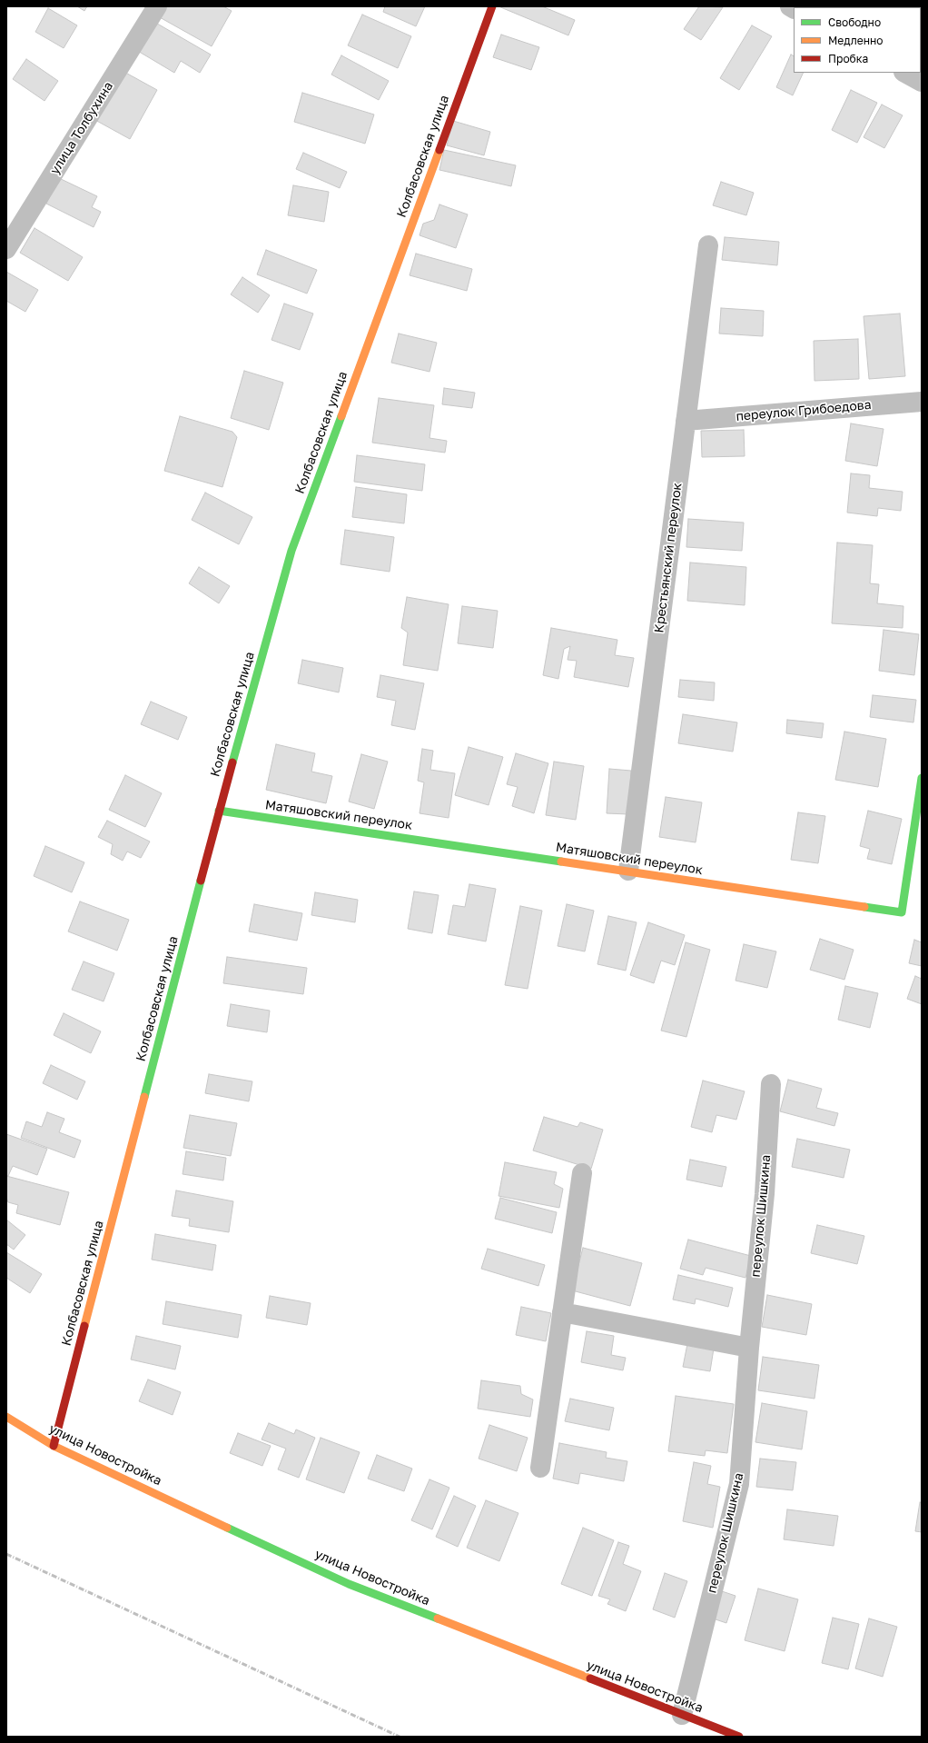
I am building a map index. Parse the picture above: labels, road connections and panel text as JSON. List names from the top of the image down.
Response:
{
  "streets": {
    "street": [
      "улица Толбухина",
      "Колбасовская улица",
      "переулок Грибоедова",
      "Крестьянский переулок",
      "Матяшовский переулок",
      "переулок Шишкина",
      "улица Новостройка"
    ]
  },
  "crossings": [
    ["Колбасовская улица", "Матяшовский переулок"],
    ["Колбасовская улица", "улица Новостройка"],
    ["переулок Грибоедова", "Крестьянский переулок"],
    ["Крестьянский переулок", "Матяшовский переулок"],
    ["переулок Шишкина", "улица Новостройка"]
  ],
  "legend": ["Свободно", "Медленно", "Пробка"]
}
